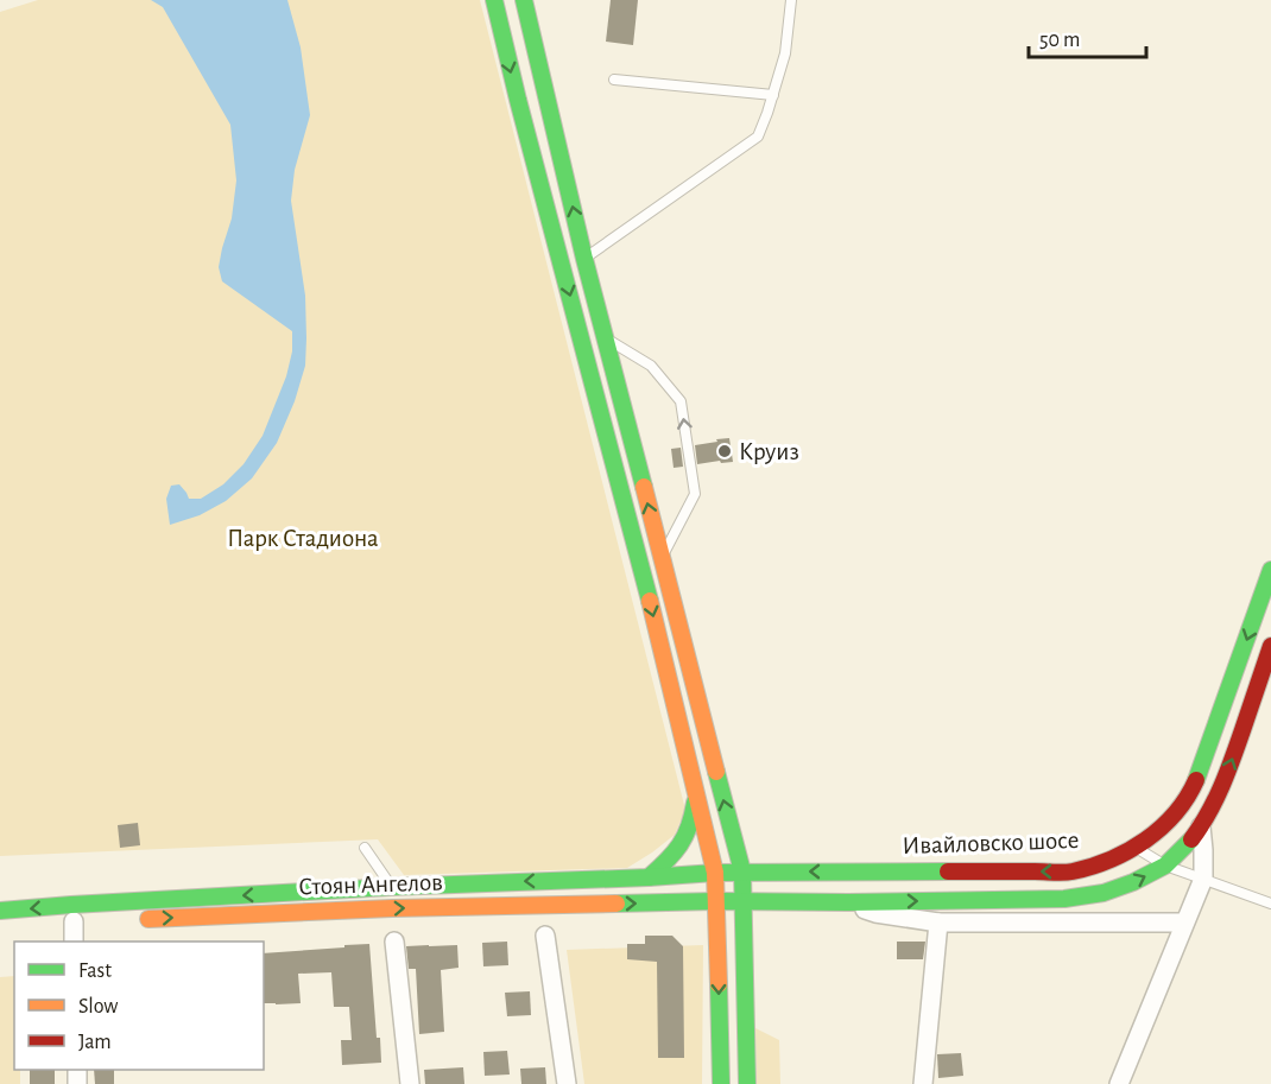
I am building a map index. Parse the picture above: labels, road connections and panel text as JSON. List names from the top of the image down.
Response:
{
  "streets": {
    "main road": ["Ивайловско шосе", "Стоян Ангелов"]
  },
  "crossings": [
    ["Ивайловско шосе", "Стоян Ангелов"]
  ],
  "parks": ["Парк Стадиона"],
  "places": ["Круиз"],
  "legend": ["Fast", "Slow", "Jam"],
  "scale_bar": "50 m"
}
